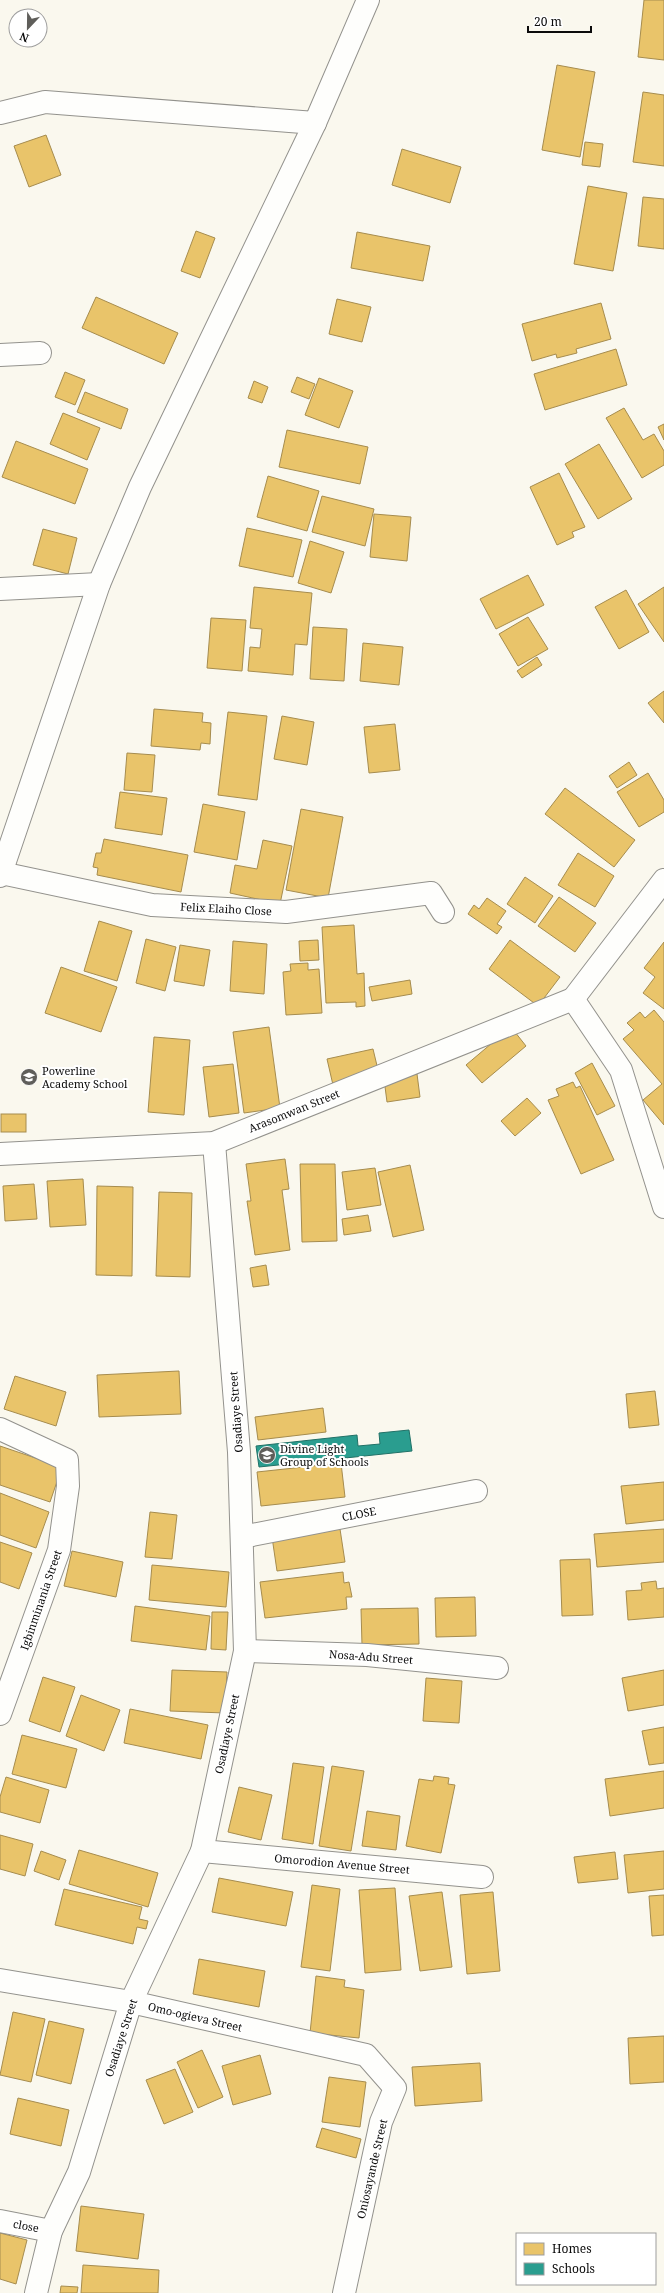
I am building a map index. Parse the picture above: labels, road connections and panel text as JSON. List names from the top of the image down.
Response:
{
  "streets": {
    "street": [
      "Felix Elaiho Close",
      "Arasomwan Street",
      "Osadiaye Street",
      "CLOSE",
      "Igbinminania Street",
      "Nosa-Adu Street",
      "Omorodion Avenue Street",
      "Omo-ogieva Street",
      "Oniosayande Street",
      "close"
    ]
  },
  "crossings": [
    ["Arasomwan Street", "Osadiaye Street"],
    ["Osadiaye Street", "CLOSE"],
    ["Osadiaye Street", "Nosa-Adu Street"],
    ["Osadiaye Street", "Omorodion Avenue Street"],
    ["Osadiaye Street", "Omo-ogieva Street"],
    ["Osadiaye Street", "close"],
    ["Omo-ogieva Street", "Oniosayande Street"]
  ],
  "places": {
    "school or university": ["Powerline Academy School", "Divine Light Group of Schools"]
  },
  "legend": ["Homes", "Schools"],
  "scale_bar": "20 m",
  "north": "bottom"
}
